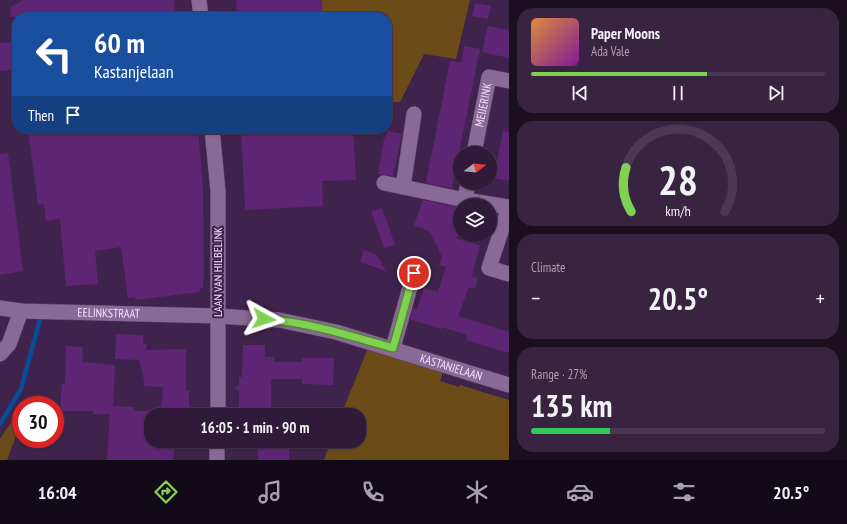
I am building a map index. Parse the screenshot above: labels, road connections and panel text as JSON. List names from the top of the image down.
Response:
{
  "streets": {
    "street": [
      "MEIJERINK",
      "LAAN VAN HILBELINK",
      "EELINKSTRAAT",
      "KASTANJELAAN"
    ]
  },
  "crossings": [
    ["LAAN VAN HILBELINK", "EELINKSTRAAT"],
    ["LAAN VAN HILBELINK", "KASTANJELAAN"],
    ["EELINKSTRAAT", "KASTANJELAAN"]
  ],
  "north": "right",
  "page": {
    "turn": ["60 m", "Kastanjelaan"],
    "song": ["Paper Moons", "Ada Vale"],
    "then": "Then",
    "tile": [
      "Climate",
      ["Range · 27%", "135 km"]
    ],
    "heat": ["−", "20.5°", "+"],
    "limit": "30",
    "trip": "16:05 · 1 min · 90 m",
    "tabs": ["16:04", "20.5°"],
    "gauge": ["28", "km/h"]
  }
}
